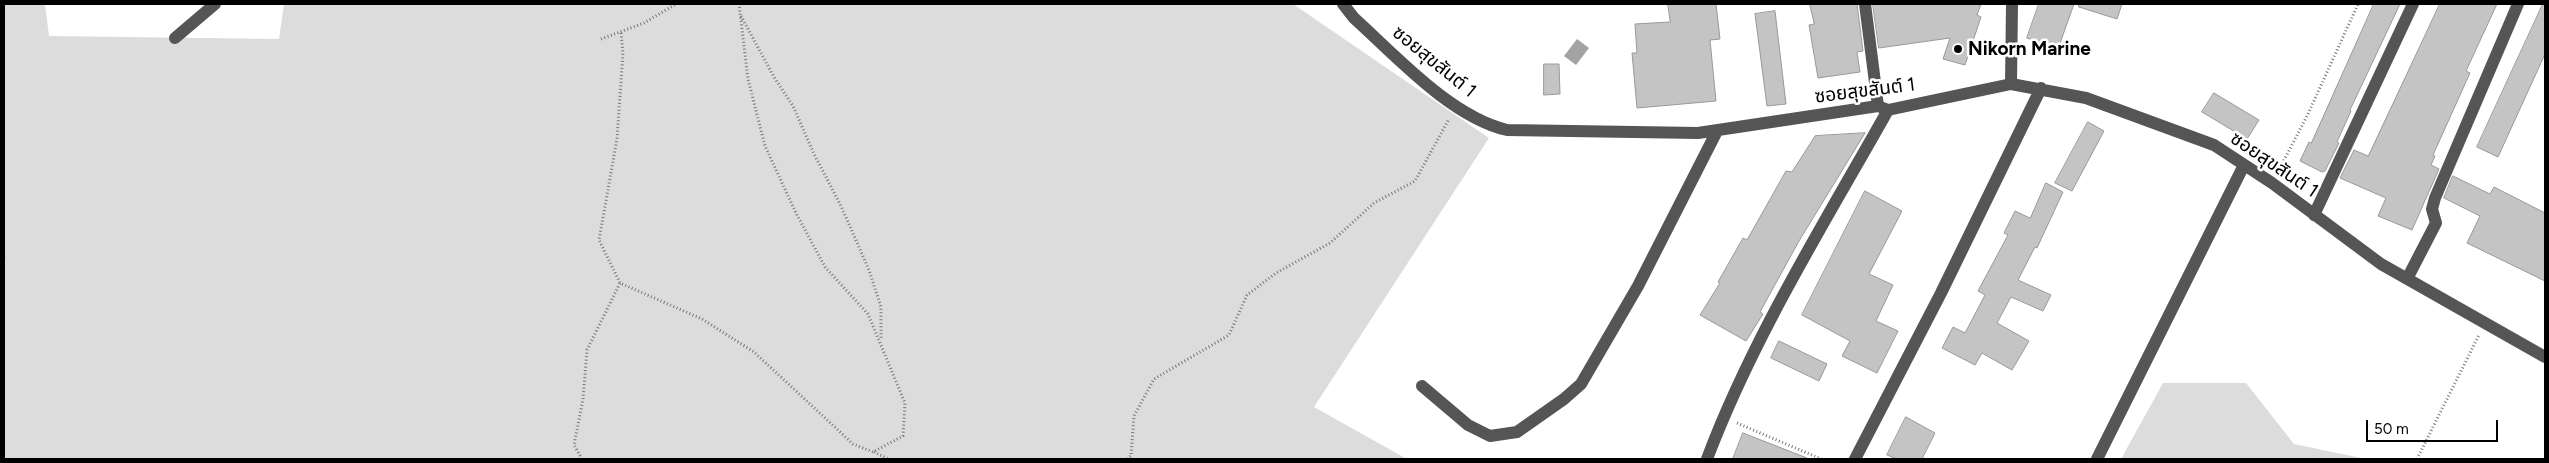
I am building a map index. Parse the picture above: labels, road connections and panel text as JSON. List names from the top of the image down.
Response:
{
  "streets": {
    "street": ["ซอยสุขสันต์ 1"]
  },
  "places": ["Nikorn Marine"],
  "scale_bar": "50 m"
}
